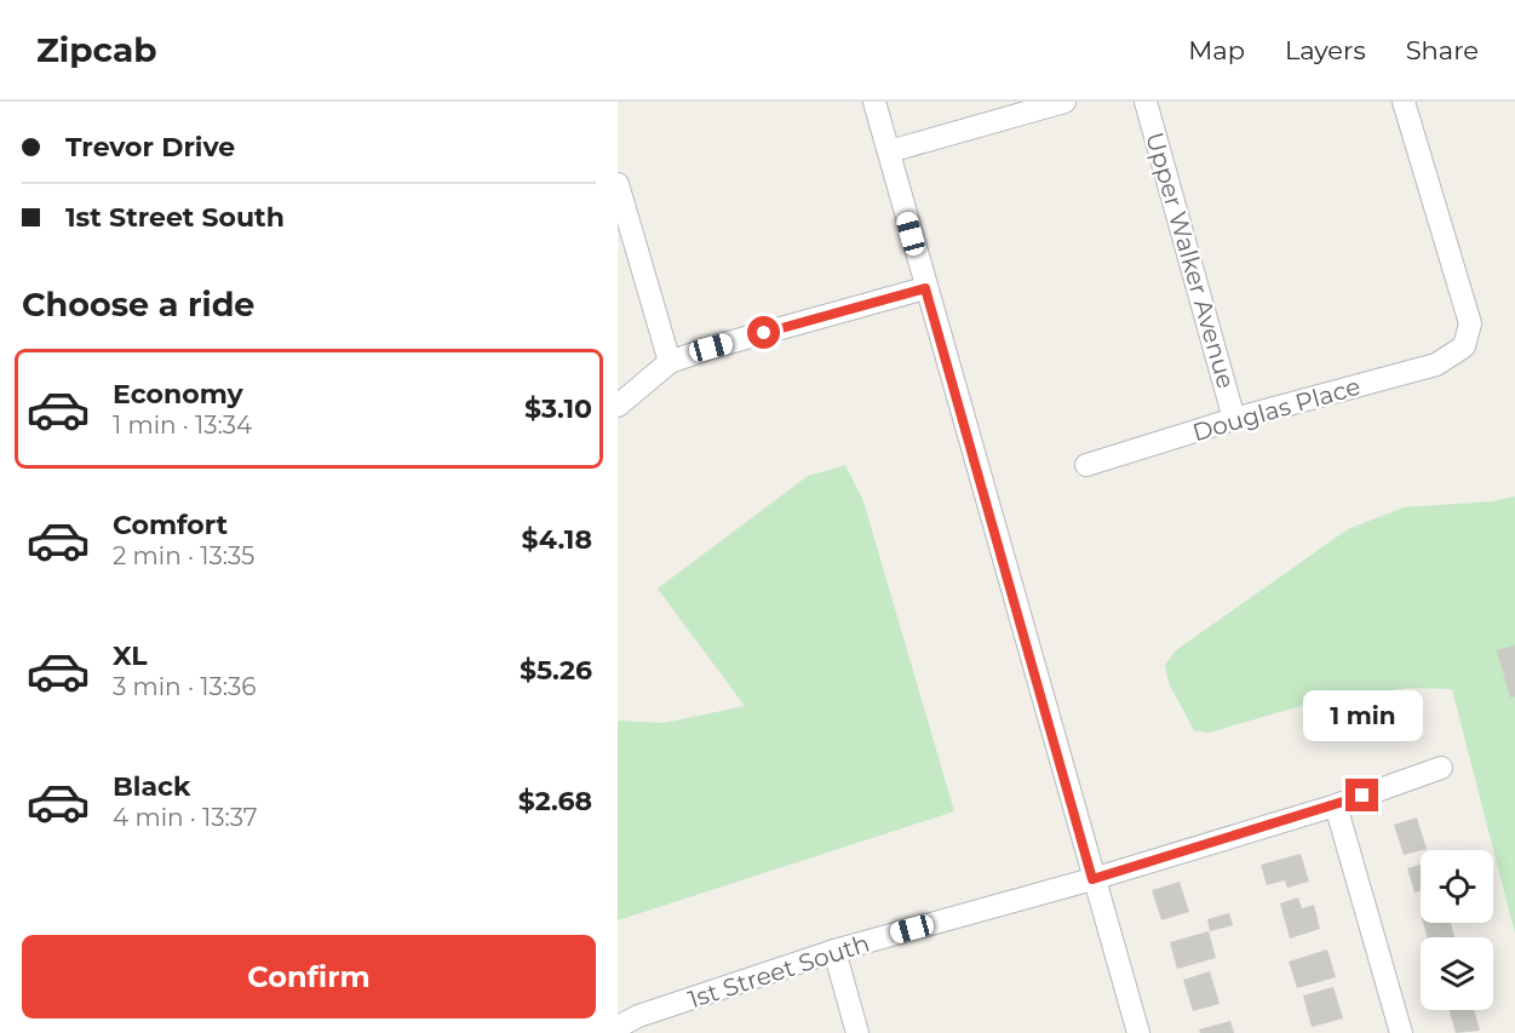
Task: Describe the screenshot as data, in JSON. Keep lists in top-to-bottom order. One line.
{"streets":{"street":["Upper Walker Avenue","Douglas Place","1st Street South"]},"crossings":[["Upper Walker Avenue","Douglas Place"]],"page":{"header":"Zipcab","nav":["Map","Layers","Share"],"banner":["Trevor Drive","1st Street South"],"heading":"Choose a ride","list":[{"name":"Economy","note":"1 min · 13:34","value":"$3.10"},{"name":"Comfort","note":"2 min · 13:35","value":"$4.18"},{"name":"XL","note":"3 min · 13:36","value":"$5.26"},{"name":"Black","note":"4 min · 13:37","value":"$2.68"}],"bubble":"1 min","buttons":"Confirm"}}
